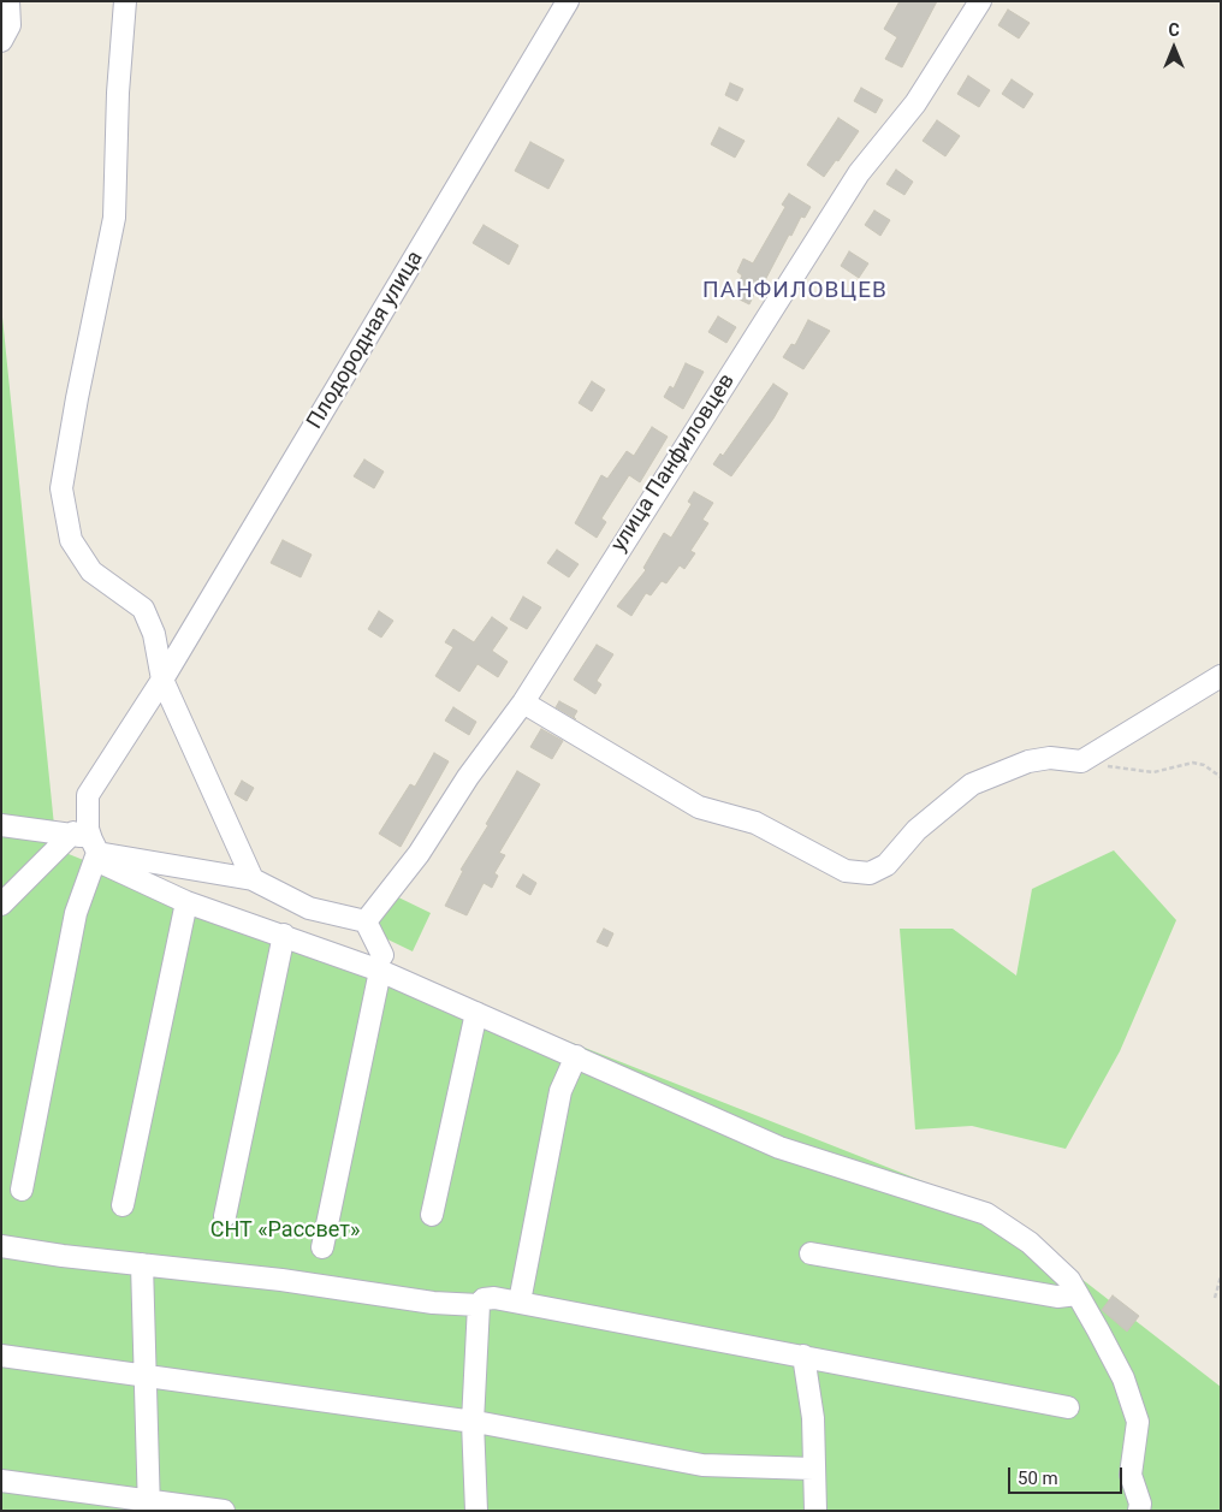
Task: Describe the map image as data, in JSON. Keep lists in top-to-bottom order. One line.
{"streets":{"street":["Плодородная улица","улица Панфиловцев"]},"districts":["ПАНФИЛОВЦЕВ"],"parks":["СНТ «Рассвет»"],"scale_bar":"50 m","north":"top"}
